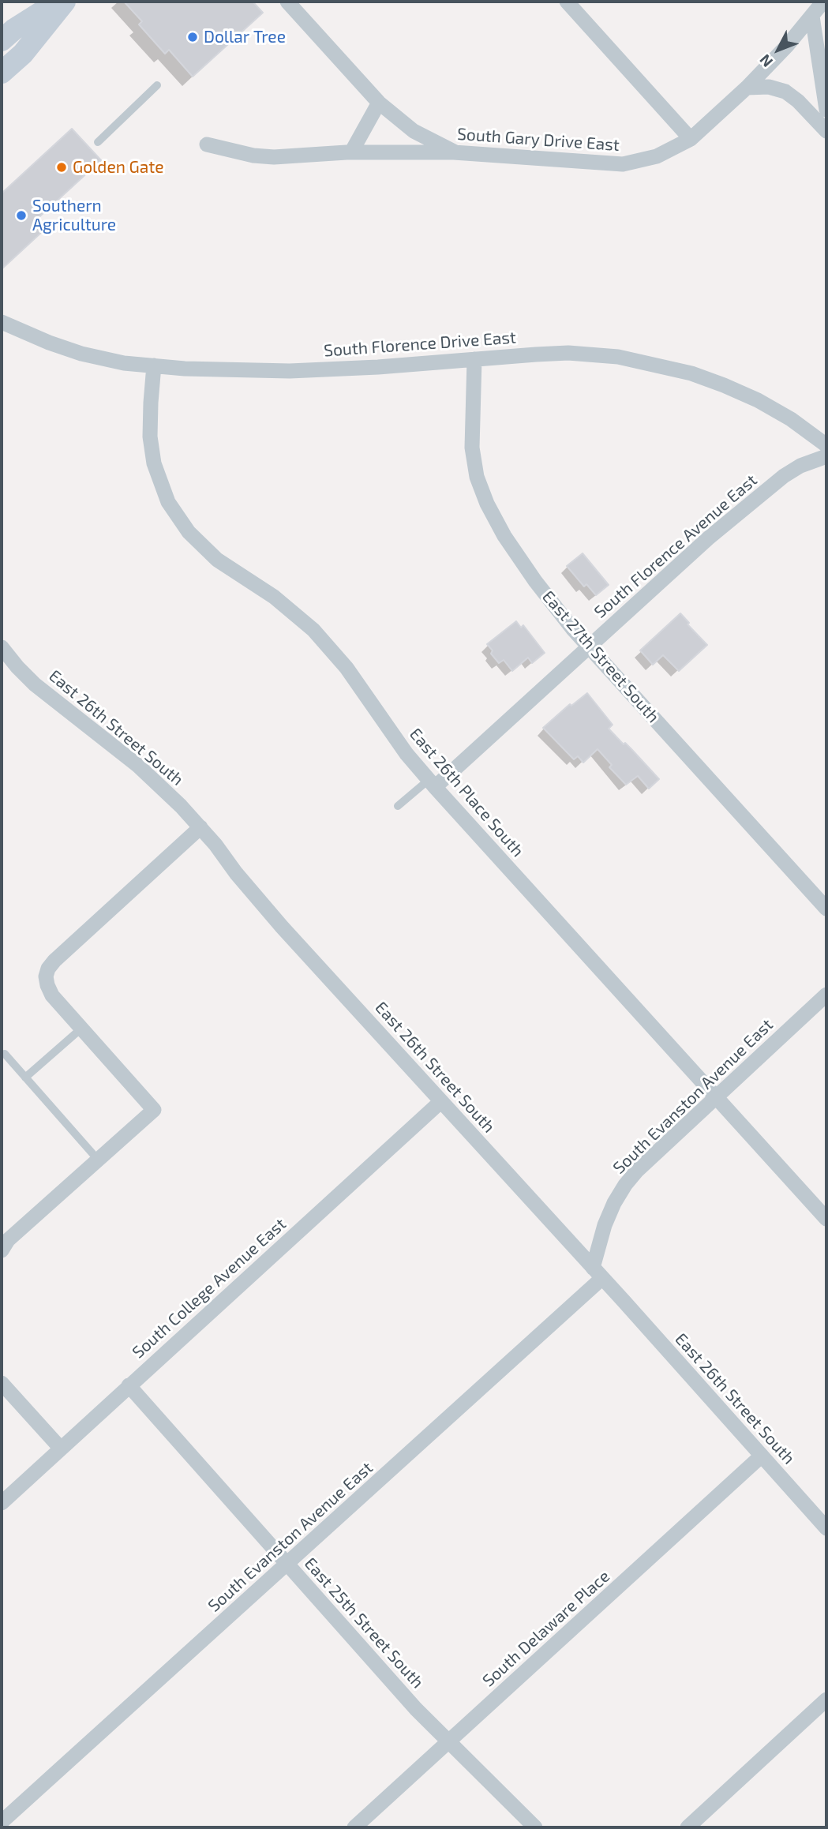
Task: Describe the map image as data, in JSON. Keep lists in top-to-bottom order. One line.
{"streets":{"street":["South Gary Drive East","South Florence Drive East","South Florence Avenue East","East 27th Street South","East 26th Street South","East 26th Place South","South Evanston Avenue East","South College Avenue East","East 25th Street South","South Delaware Place"]},"crossings":[["South Florence Drive East","East 27th Street South"],["South Florence Drive East","East 26th Place South"],["South Florence Avenue East","East 27th Street South"],["South Florence Avenue East","East 26th Place South"],["East 26th Street South","South Evanston Avenue East"],["East 26th Street South","South College Avenue East"],["East 26th Street South","South Delaware Place"],["East 26th Place South","South Evanston Avenue East"],["South Evanston Avenue East","East 25th Street South"],["South College Avenue East","East 25th Street South"],["East 25th Street South","South Delaware Place"]],"places":["Dollar Tree","Golden Gate","Southern Agriculture"],"north":"bottom left"}
